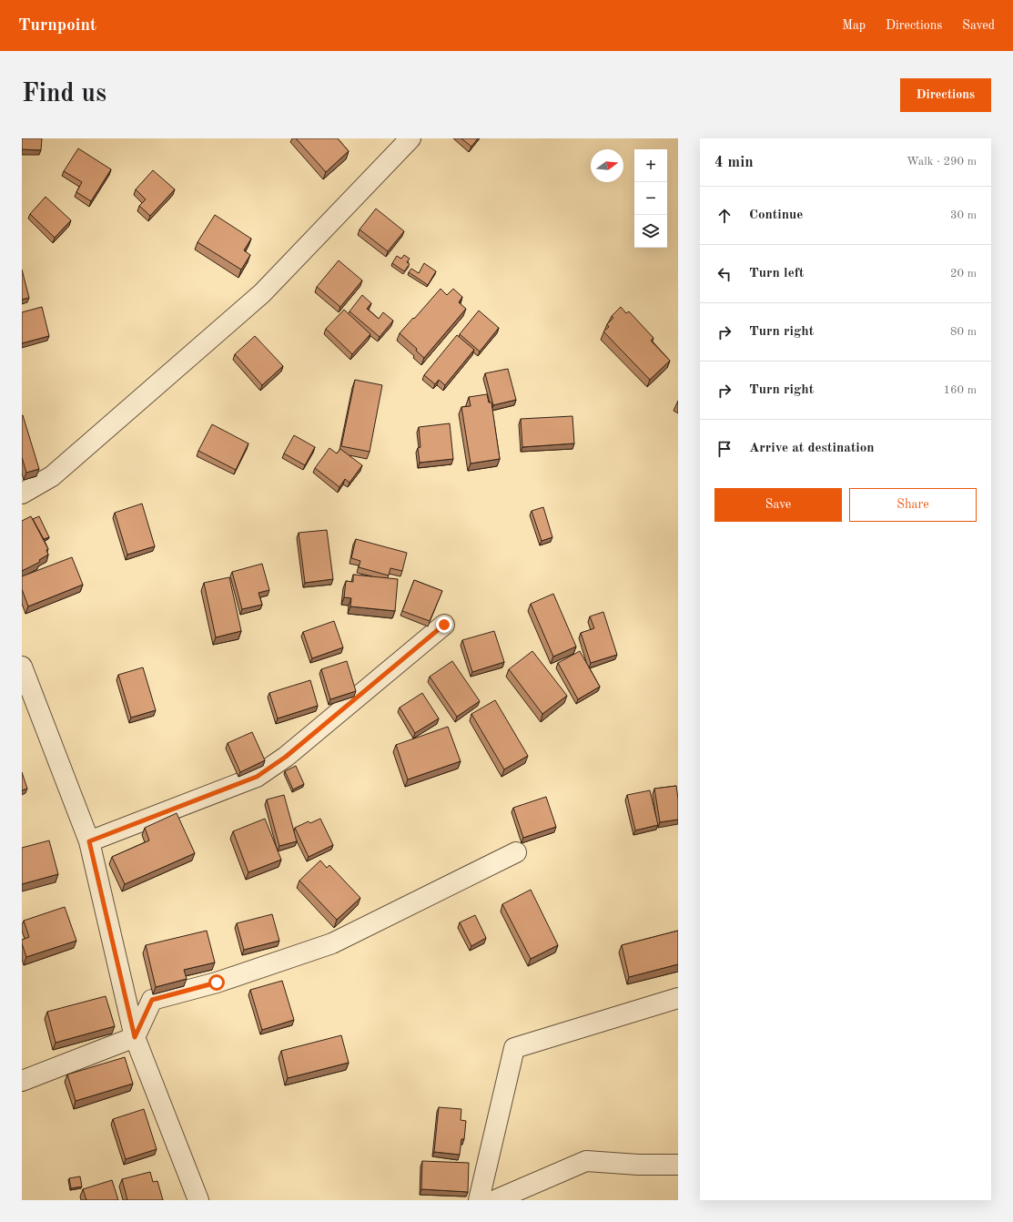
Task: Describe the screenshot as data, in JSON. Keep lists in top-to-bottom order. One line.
{"north":"right","page":{"header":"Turnpoint","nav":["Map","Directions","Saved"],"buttons":["Directions",["Save","Share"]],"title":"Find us","heading":["4 min","Walk · 290 m"],"map_buttons":["+","−"],"list":[["Continue","30 m"],["Turn left","20 m"],["Turn right","80 m"],["Turn right","160 m"],"Arrive at destination"]}}
